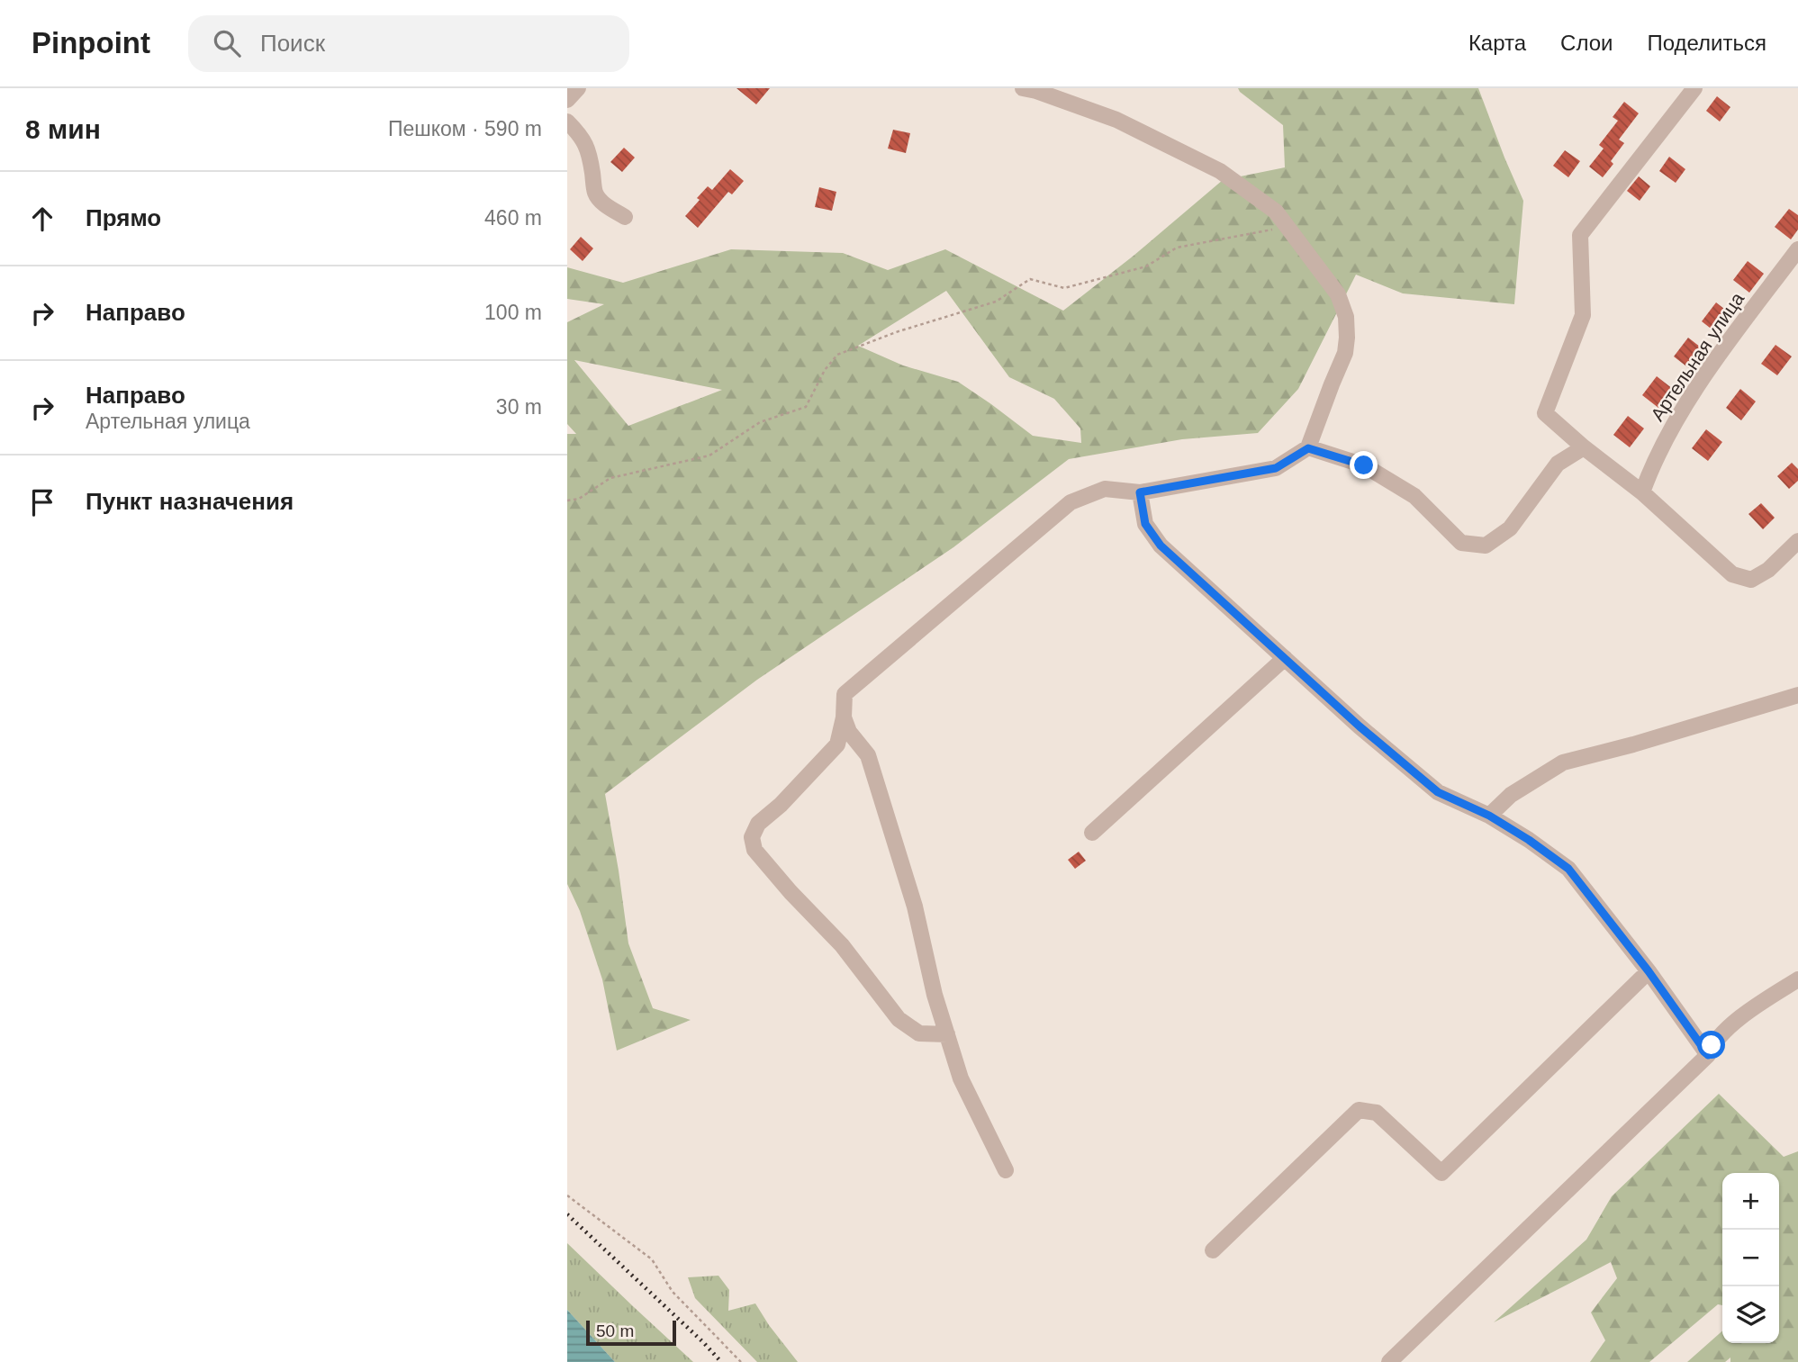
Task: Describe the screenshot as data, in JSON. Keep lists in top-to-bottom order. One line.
{"streets":{"street":["Артельная улица"]},"scale_bar":"50 m","page":{"header":"Pinpoint","search":"Поиск","nav":["Карта","Слои","Поделиться"],"heading":["8 мин","Пешком · 590 m"],"list":[["Прямо","460 m"],["Направо","100 m"],["Направо","Артельная улица","30 m"],"Пункт назначения"],"map_buttons":["+","−"],"scale":"50 m"}}
